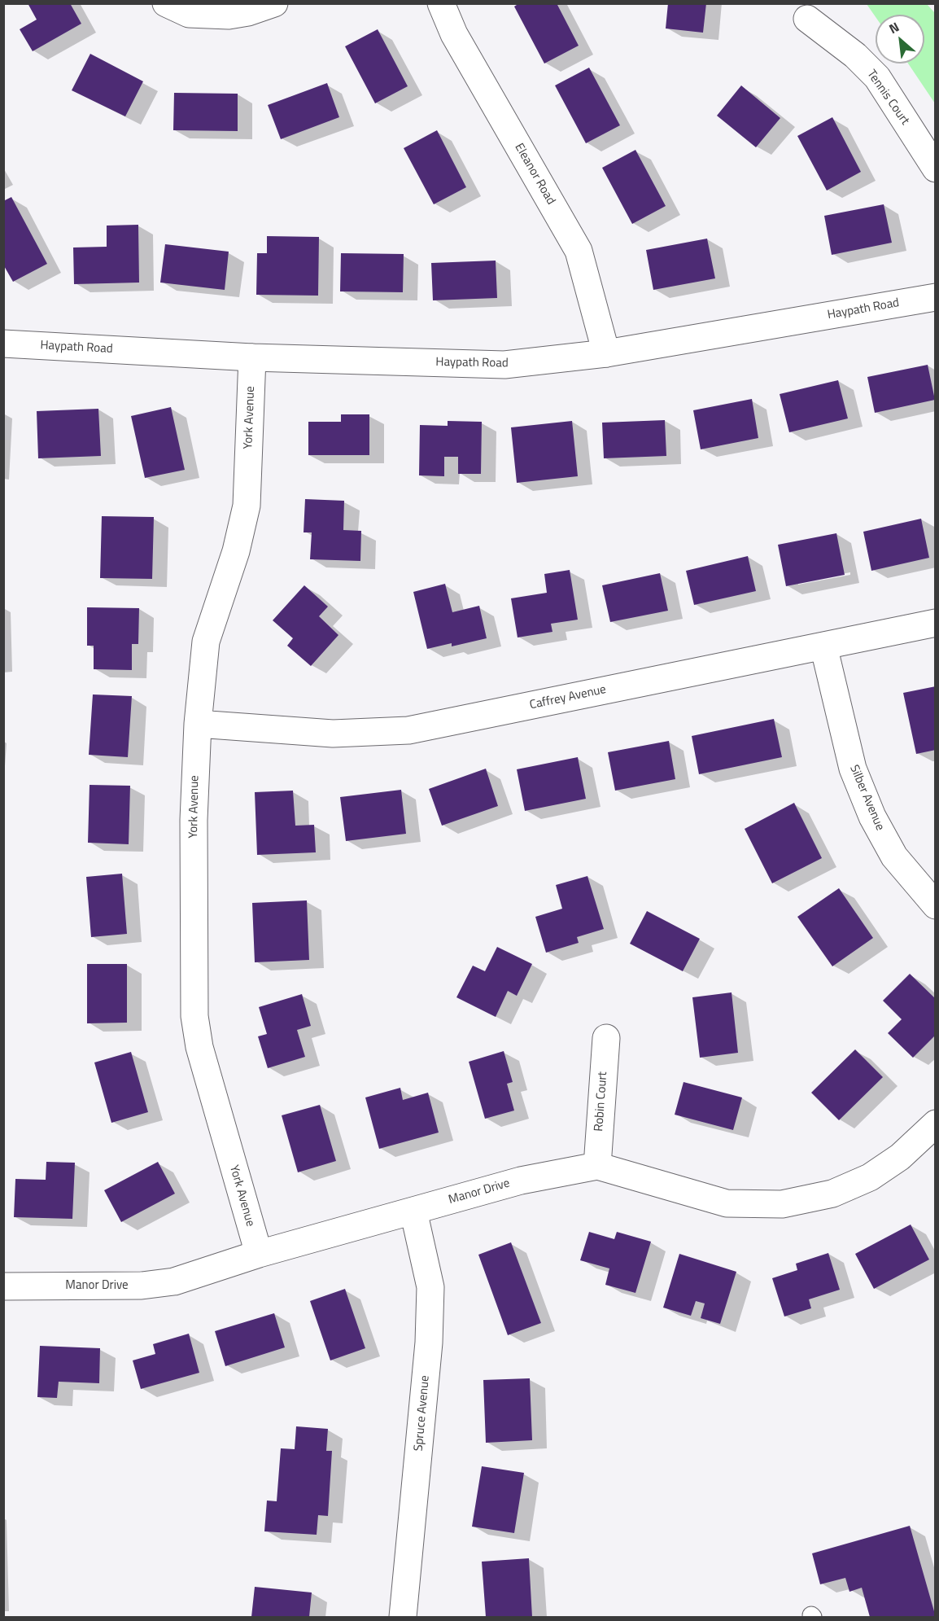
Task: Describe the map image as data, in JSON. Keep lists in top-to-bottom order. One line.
{"streets":{"street":["Tennis Court","Eleanor Road","Haypath Road","York Avenue","Caffrey Avenue","Silber Avenue","Robin Court","Manor Drive","Spruce Avenue"]},"crossings":[["Eleanor Road","Haypath Road"],["Haypath Road","York Avenue"],["York Avenue","Caffrey Avenue"],["York Avenue","Manor Drive"],["Caffrey Avenue","Silber Avenue"],["Robin Court","Manor Drive"],["Manor Drive","Spruce Avenue"]],"north":"top left"}
